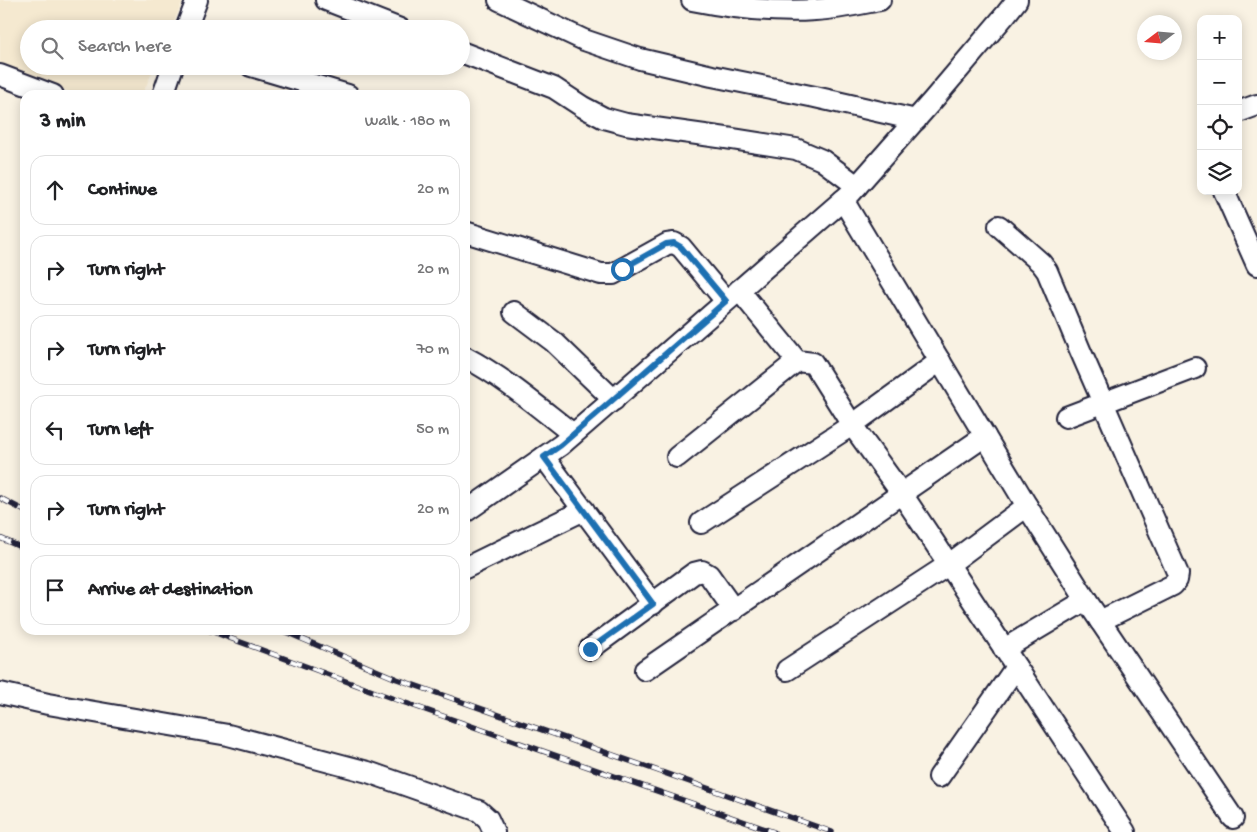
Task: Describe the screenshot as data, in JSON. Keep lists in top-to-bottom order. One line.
{"north":"left","page":{"map_buttons":["+","−"],"search":"Search here","heading":["3 min","Walk · 180 m"],"list":[["Continue","20 m"],["Turn right","20 m"],["Turn right","70 m"],["Turn left","50 m"],["Turn right","20 m"],"Arrive at destination"]}}
